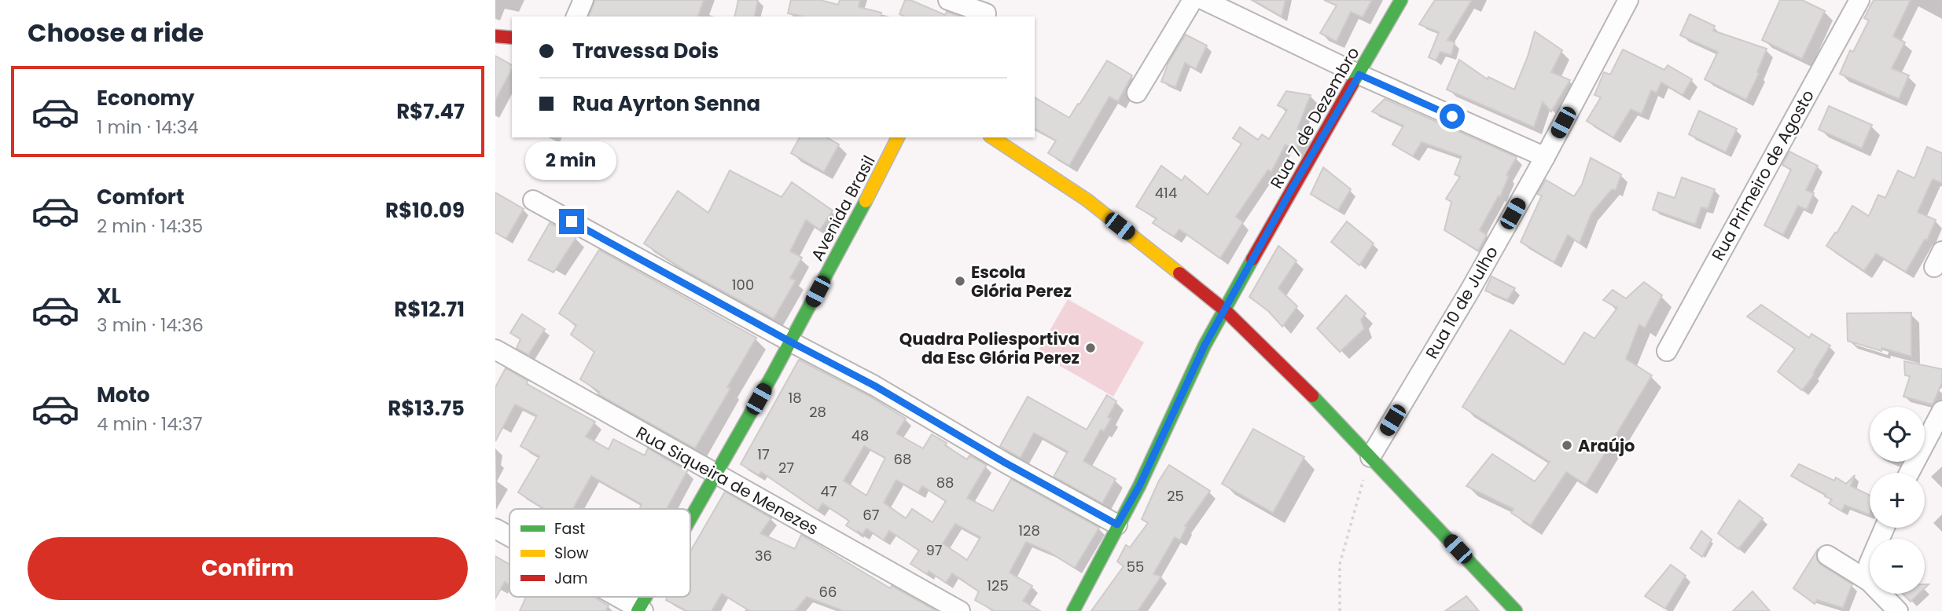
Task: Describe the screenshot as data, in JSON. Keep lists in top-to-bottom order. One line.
{"streets":{"street":["Rua 7 de Dezembro","Rua Primeiro de Agosto","Avenida Brasil","Rua 10 de Julho","Rua Siqueira de Menezes"]},"crossings":[["Avenida Brasil","Rua Siqueira de Menezes"]],"places":["Escola Glória Perez","Quadra Poliesportiva da Esc Glória Perez","Araújo"],"house_numbers":["414","100","18","28","48","17","68","27","88","47","25","67","128","97","36","55","125","66"],"legend":["Fast","Slow","Jam"],"page":{"heading":"Choose a ride","banner":["Travessa Dois","Rua Ayrton Senna"],"list":[{"name":"Economy","note":"1 min · 14:34","value":"R$7.47"},{"name":"Comfort","note":"2 min · 14:35","value":"R$10.09"},{"name":"XL","note":"3 min · 14:36","value":"R$12.71"},{"name":"Moto","note":"4 min · 14:37","value":"R$13.75"}],"bubble":"2 min","map_buttons":["+","−"],"buttons":"Confirm"}}
